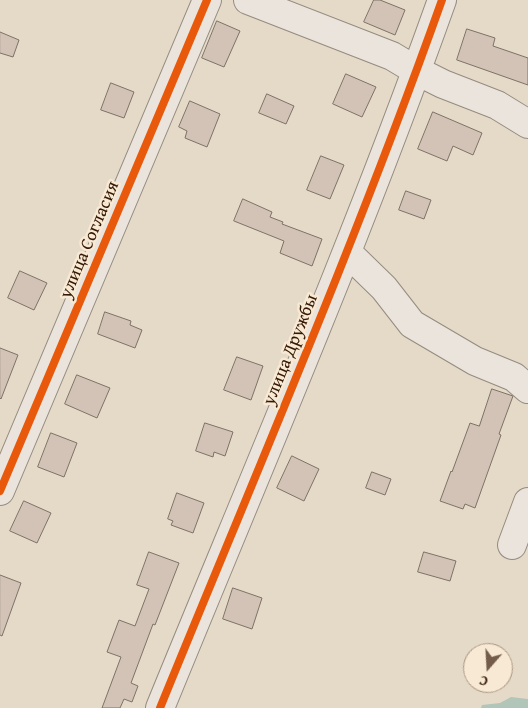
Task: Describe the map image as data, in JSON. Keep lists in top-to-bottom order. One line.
{"streets":{"street":["улица Согласия","улица Дружбы"]},"north":"bottom"}
